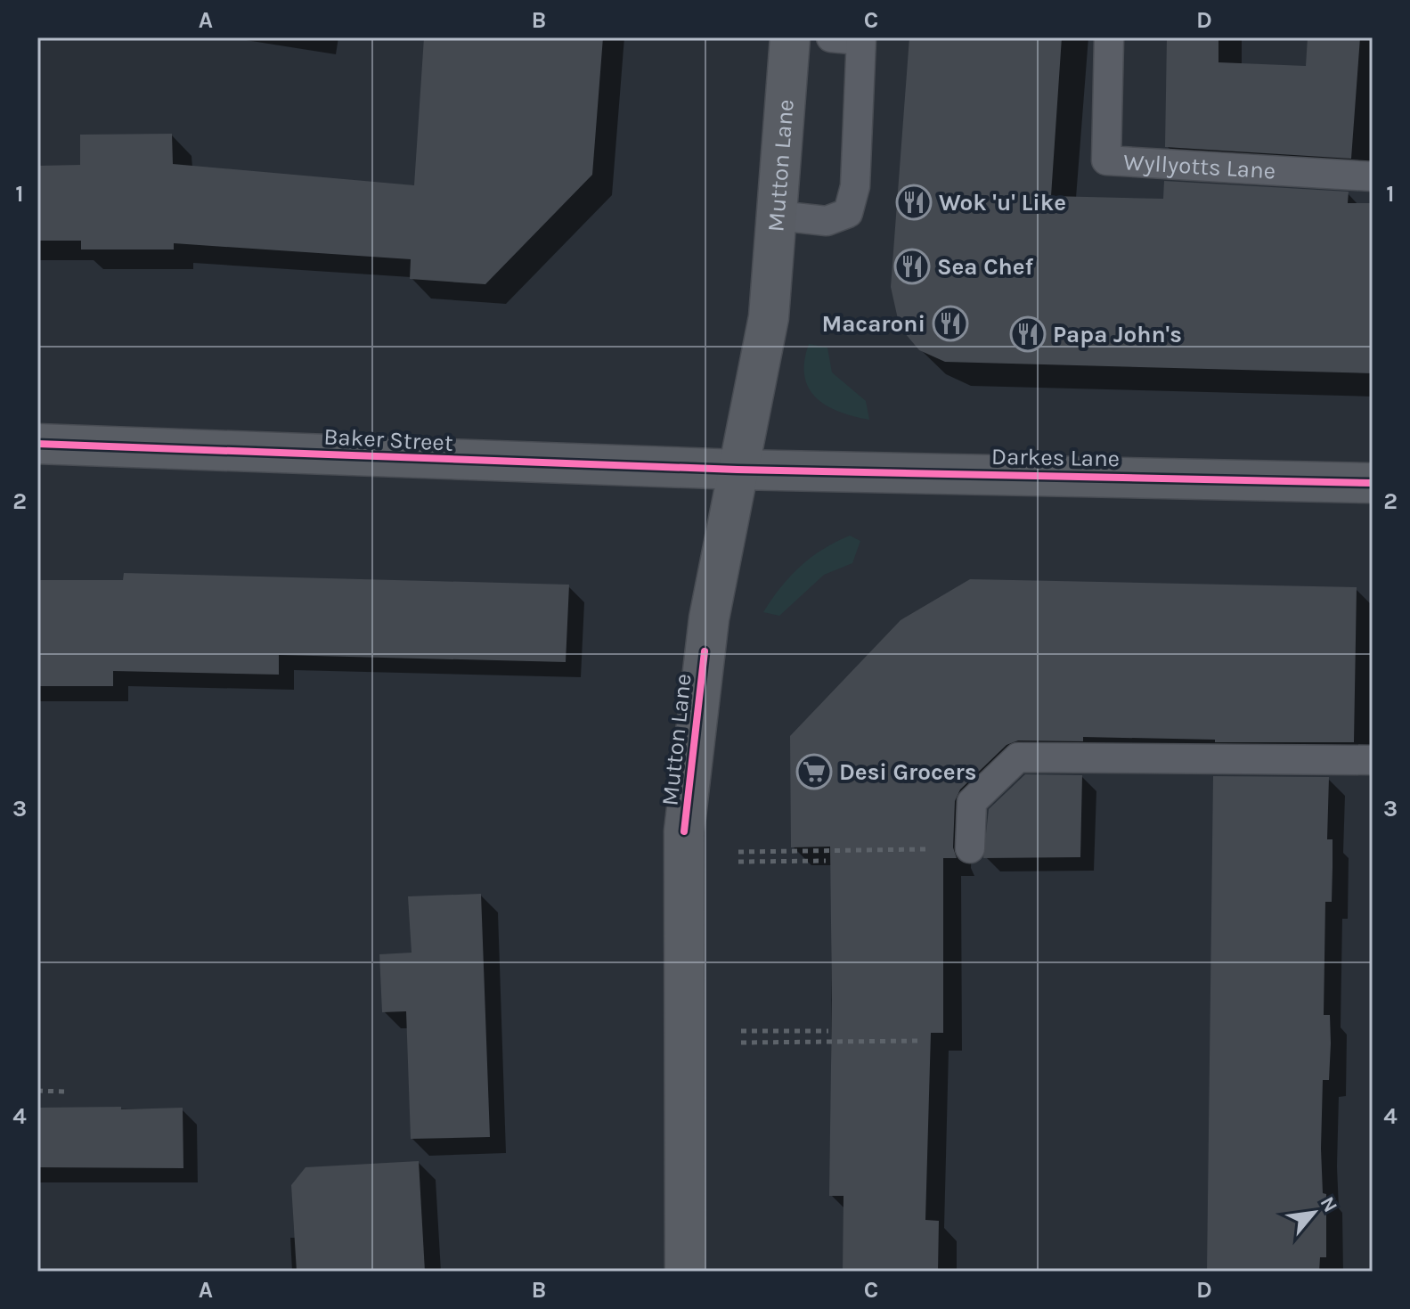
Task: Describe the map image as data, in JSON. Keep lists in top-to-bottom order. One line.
{"streets":{"street":["Mutton Lane","Baker Street","Darkes Lane"],"lane":["Wyllyotts Lane"]},"crossings":[["Mutton Lane","Baker Street"],["Mutton Lane","Darkes Lane"],["Baker Street","Darkes Lane"]],"places":{"restaurant":["Wok 'u' Like","Sea Chef","Macaroni","Papa John's"],"supermarket":["Desi Grocers"]},"north":"top right","grid":{"columns":["A","B","C","D"],"rows":["1","2","3","4"]}}
